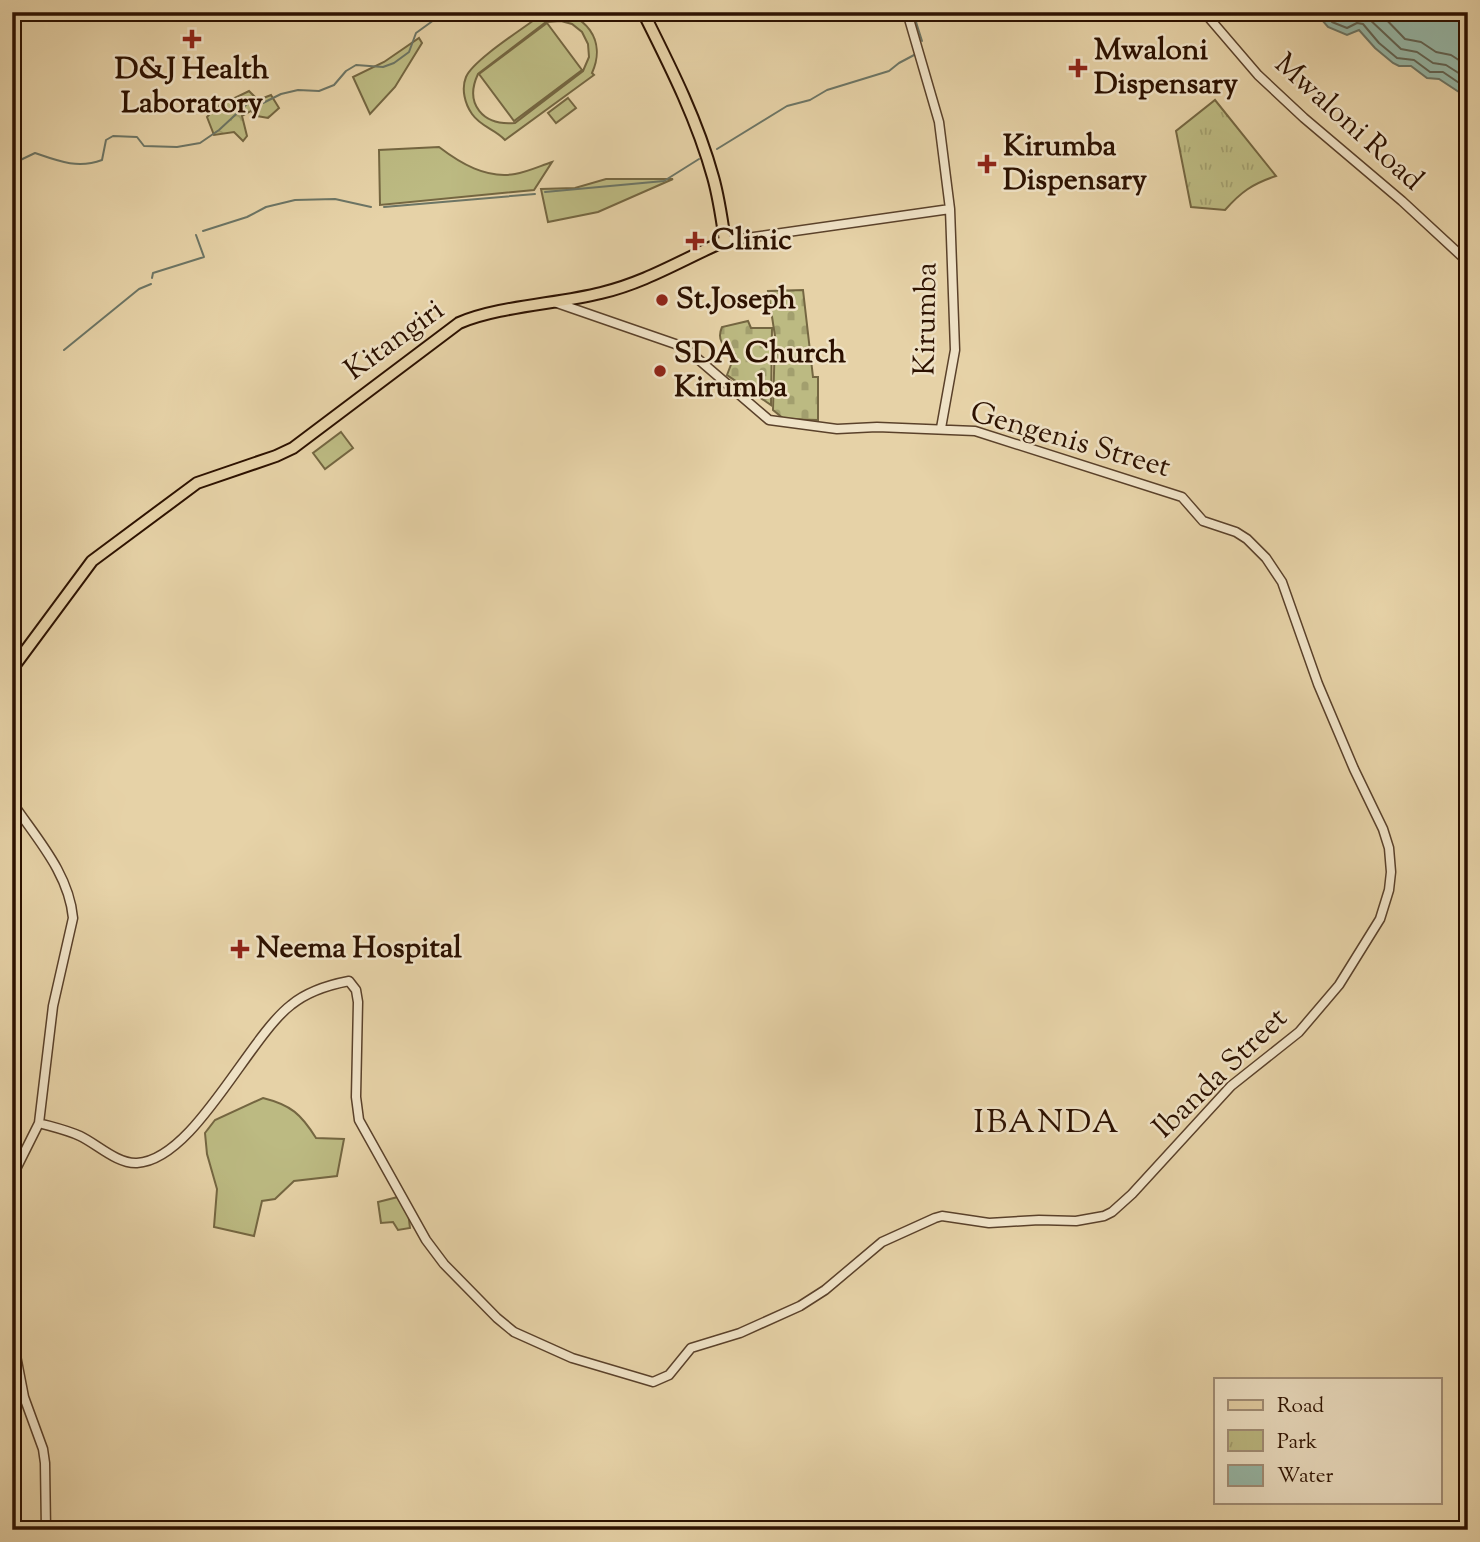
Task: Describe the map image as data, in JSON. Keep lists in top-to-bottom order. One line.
{"streets":{"main road":["Kitangiri"],"street":["Mwaloni Road","Kirumba","Gengenis Street","Ibanda Street"]},"crossings":[["Kirumba","Kitangiri"],["Kirumba","Gengenis Street"],["Kitangiri","Gengenis Street"],["Gengenis Street","Ibanda Street"]],"districts":["IBANDA"],"places":{"health":["D&J Health Laboratory","Mwaloni Dispensary","Kirumba Dispensary","Clinic","Neema Hospital"],"other":["St.Joseph","SDA Church Kirumba"]},"legend":["Road","Park","Water"]}
